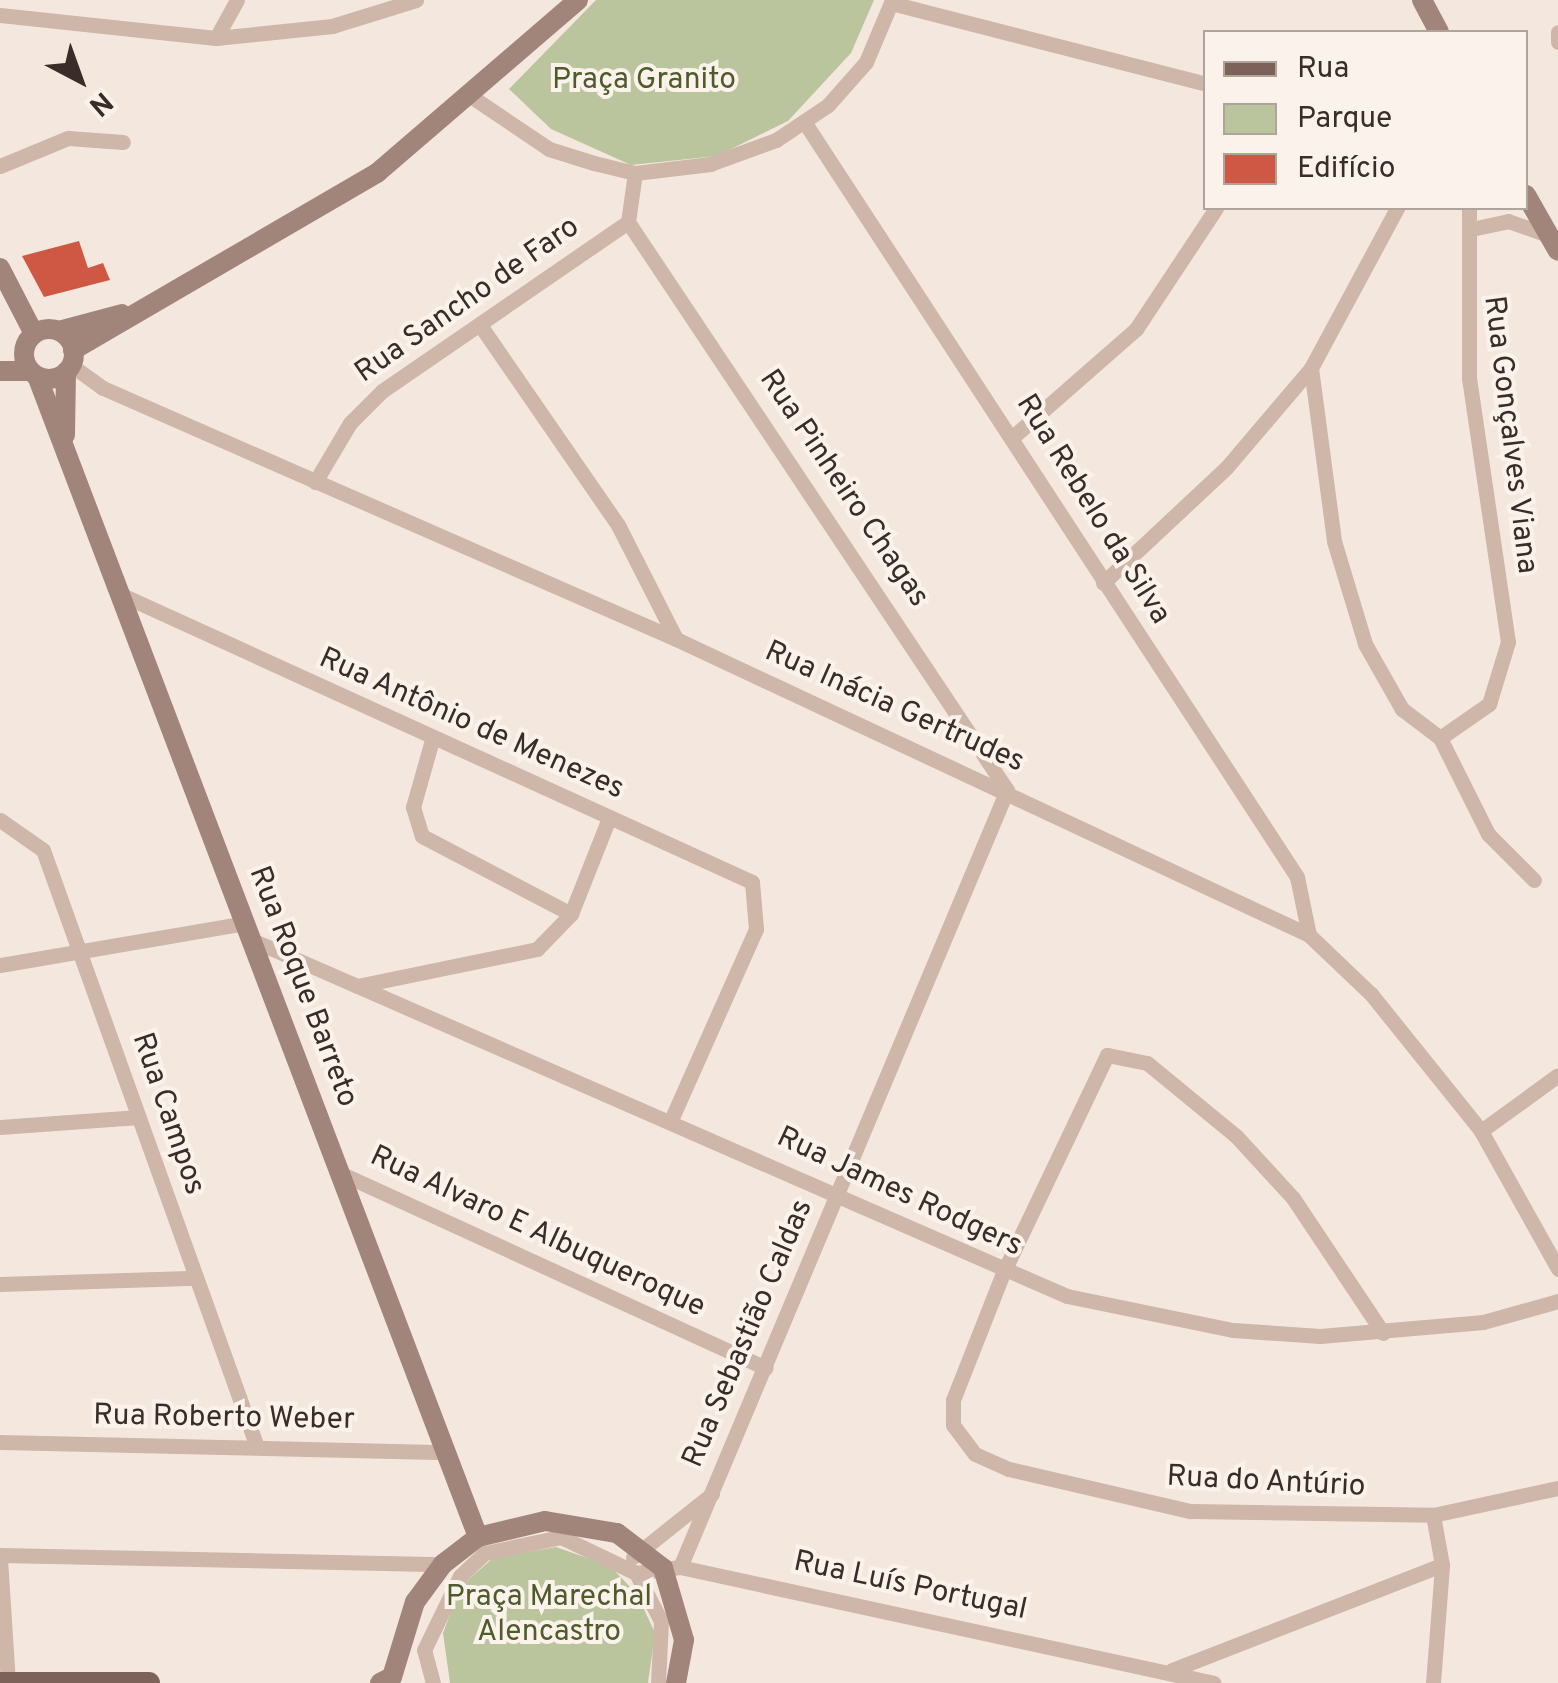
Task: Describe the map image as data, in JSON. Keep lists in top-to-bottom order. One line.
{"streets":{"street":["Rua Sancho de Faro","Rua Gonçalves Viana","Rua Pinheiro Chagas","Rua Rebelo da Silva","Rua Inácia Gertrudes","Rua Antônio de Menezes","Rua Roque Barreto","Rua Campos","Rua James Rodgers","Rua Alvaro E Albuqueroque","Rua Sebastião Caldas","Rua Roberto Weber","Rua do Antúrio","Rua Luís Portugal"]},"crossings":[["Rua Sancho de Faro","Rua Pinheiro Chagas"],["Rua Sancho de Faro","Rua Inácia Gertrudes"],["Rua Pinheiro Chagas","Rua Inácia Gertrudes"],["Rua Pinheiro Chagas","Rua Sebastião Caldas"],["Rua Rebelo da Silva","Rua Inácia Gertrudes"],["Rua Inácia Gertrudes","Rua Roque Barreto"],["Rua Inácia Gertrudes","Rua Sebastião Caldas"],["Rua Antônio de Menezes","Rua Roque Barreto"],["Rua Antônio de Menezes","Rua James Rodgers"],["Rua Roque Barreto","Rua James Rodgers"],["Rua Roque Barreto","Rua Alvaro E Albuqueroque"],["Rua Roque Barreto","Rua Roberto Weber"],["Rua Campos","Rua Roberto Weber"],["Rua James Rodgers","Rua Sebastião Caldas"],["Rua James Rodgers","Rua do Antúrio"],["Rua Alvaro E Albuqueroque","Rua Sebastião Caldas"],["Rua Sebastião Caldas","Rua Luís Portugal"]],"parks":["Praça Granito","Praça Marechal Alencastro"],"legend":["Rua","Parque","Edifício"],"north":"bottom right"}
